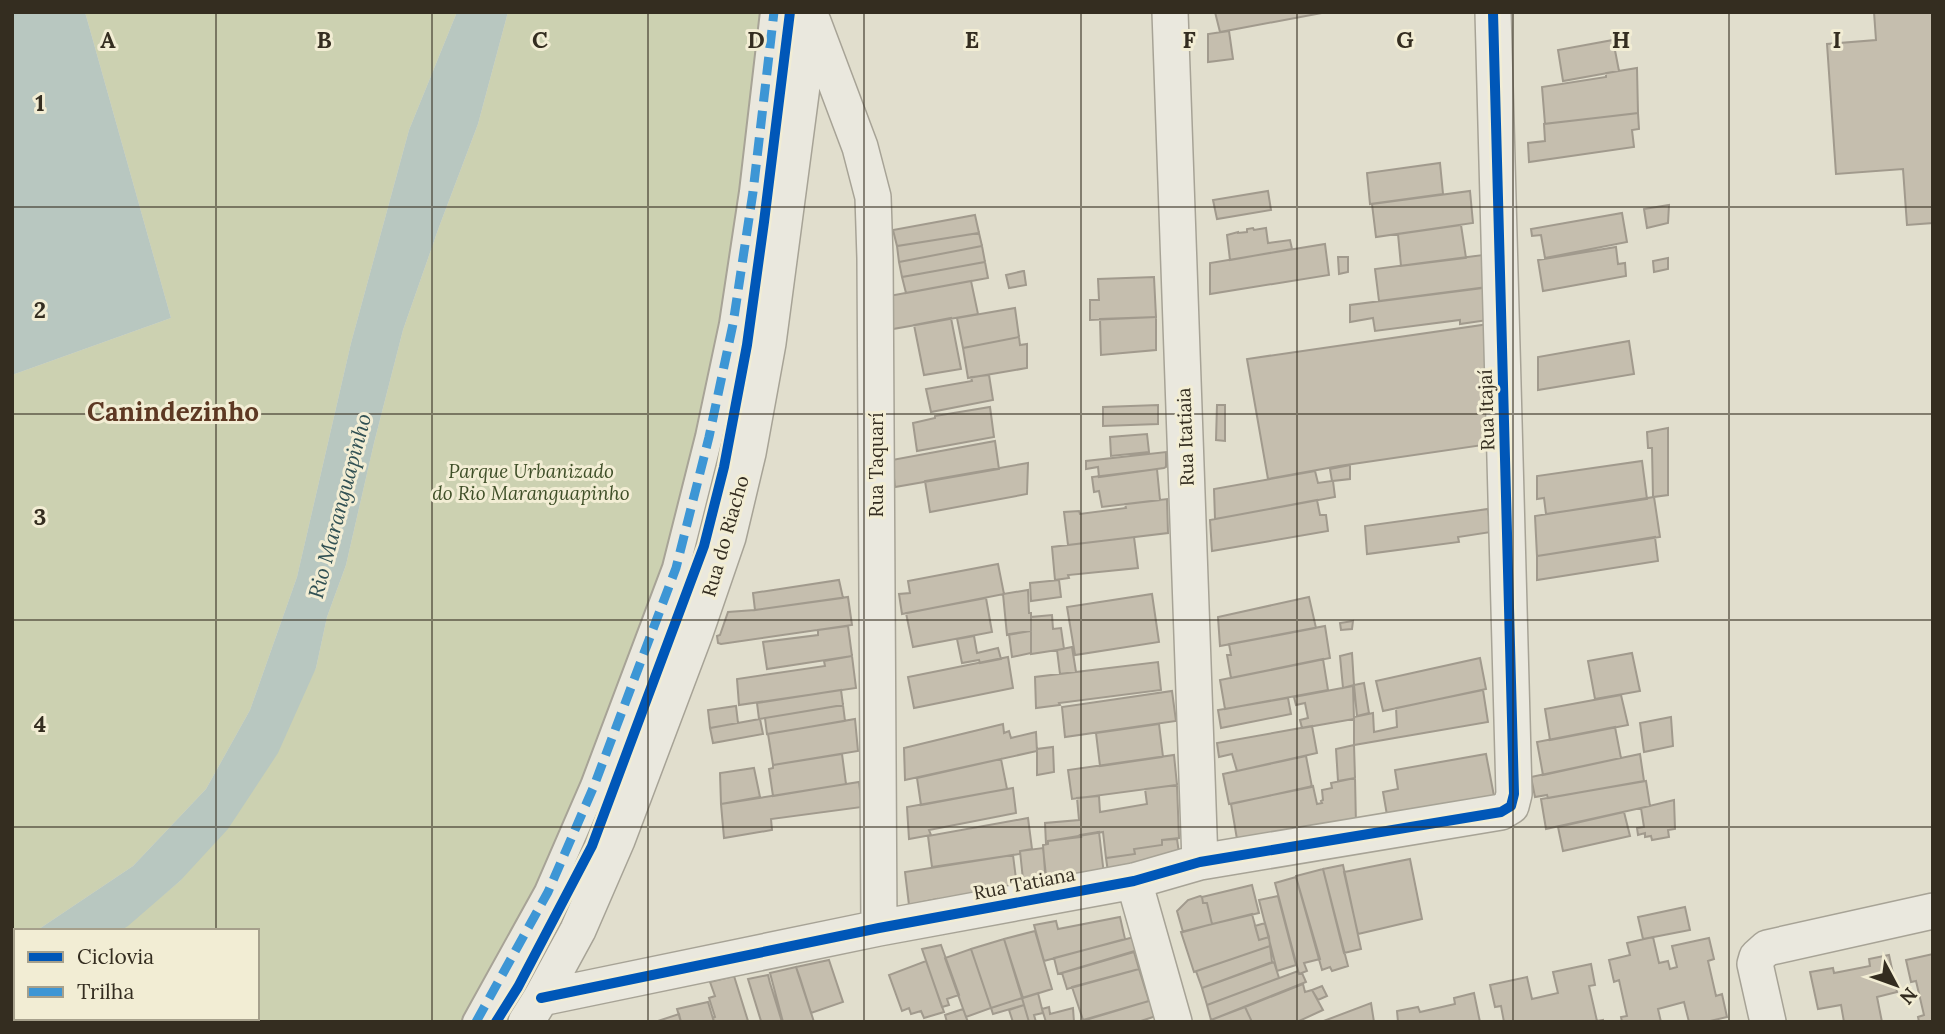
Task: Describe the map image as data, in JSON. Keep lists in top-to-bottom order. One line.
{"streets":{"street":["Rua Itajaí","Rua Itatiaia","Rua Taquarí","Rua do Riacho","Rua Tatiana"]},"crossings":[["Rua Itajaí","Rua Tatiana"],["Rua Itatiaia","Rua Tatiana"],["Rua Taquarí","Rua do Riacho"],["Rua Taquarí","Rua Tatiana"],["Rua do Riacho","Rua Tatiana"]],"districts":["Canindezinho"],"water":["Rio Maranguapinho"],"parks":["Parque Urbanizado do Rio Maranguapinho"],"legend":["Ciclovia","Trilha"],"north":"bottom right","grid":{"columns":["A","B","C","D","E","F","G","H","I"],"rows":["1","2","3","4"]}}
